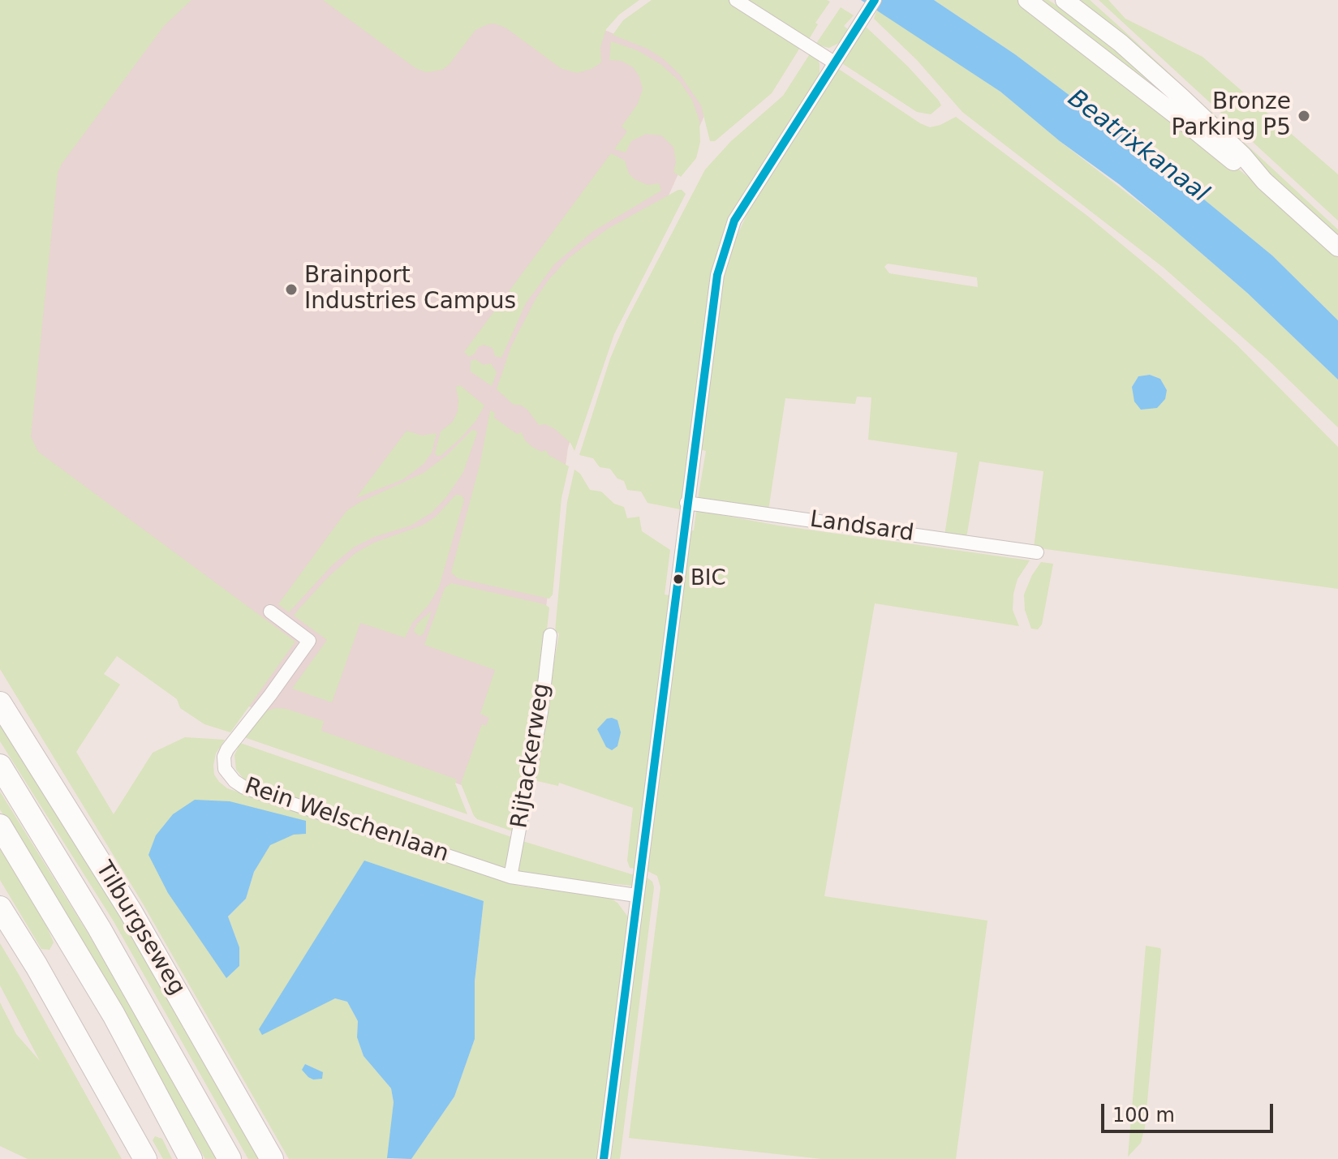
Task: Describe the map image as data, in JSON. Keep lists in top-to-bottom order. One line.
{"streets":{"highway":["Tilburgseweg"],"street":["Landsard","Rijtackerweg","Rein Welschenlaan"]},"crossings":[["Rijtackerweg","Rein Welschenlaan"]],"water":["Beatrixkanaal"],"places":["Bronze Parking P5","Brainport Industries Campus","BIC"],"scale_bar":"100 m"}
